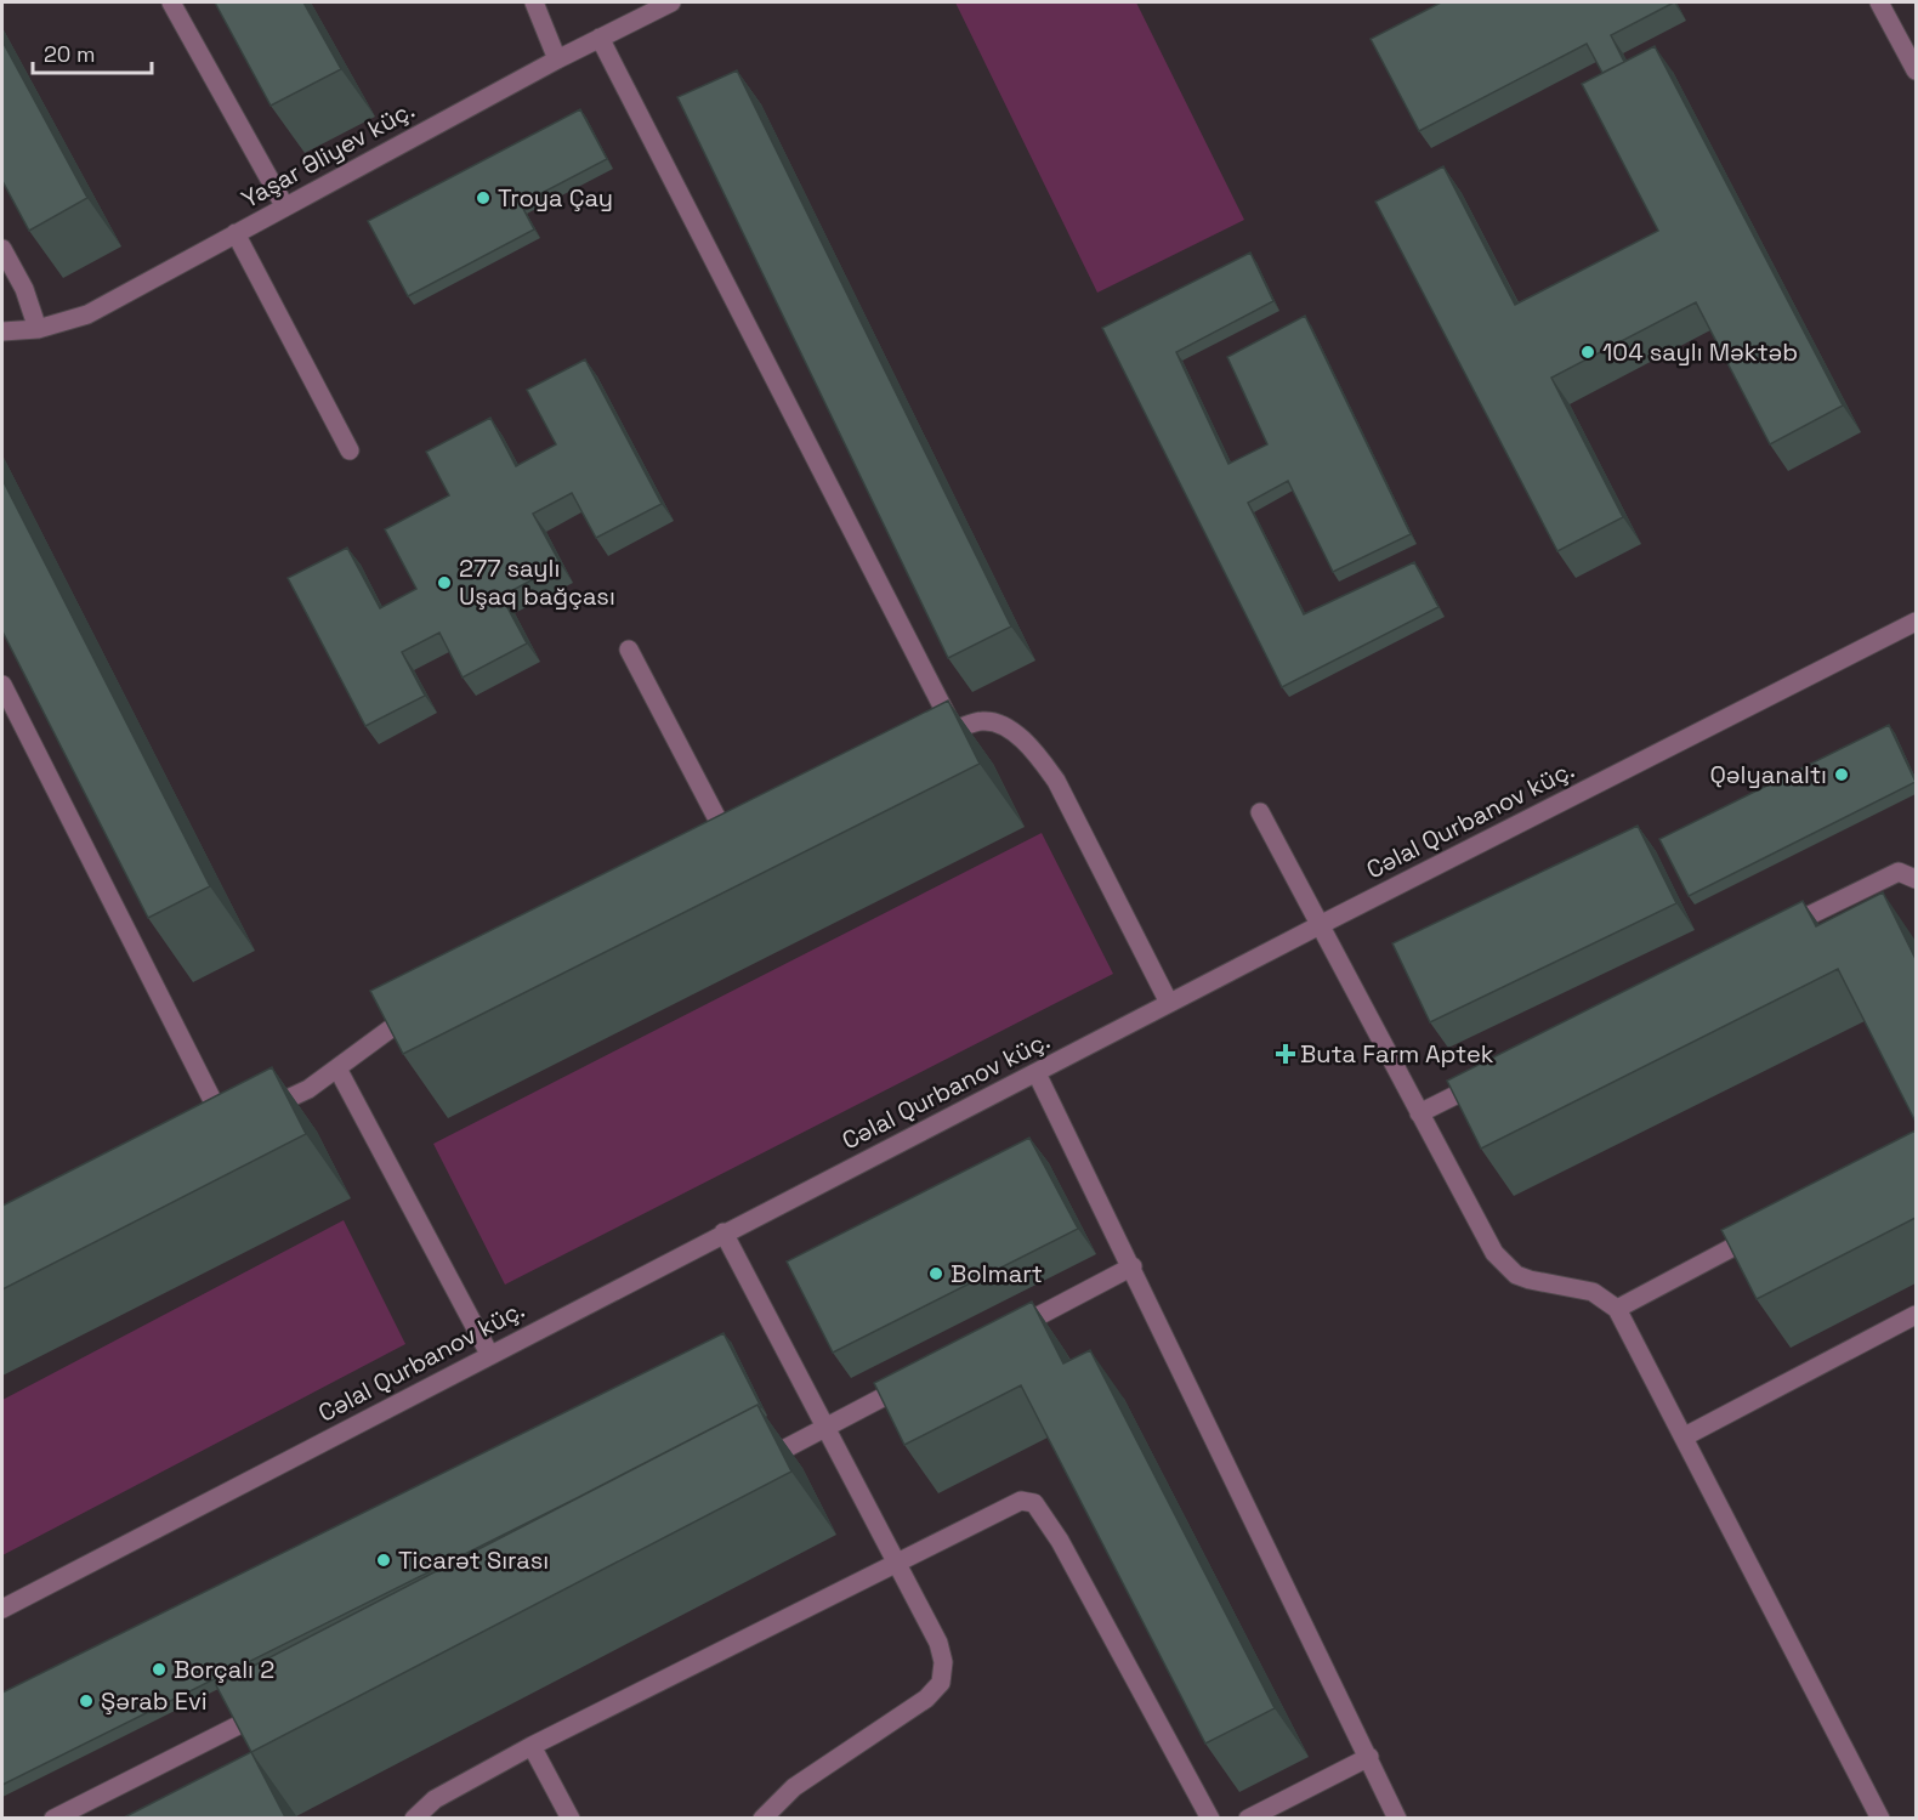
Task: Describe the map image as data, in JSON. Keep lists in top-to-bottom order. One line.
{"streets":{"street":["Yaşar Əliyev küç.","Cəlal Qurbanov küç."]},"places":{"other":["Troya Çay","104 saylı Məktəb","277 saylı Uşaq bağçası","Qəlyanaltı","Bolmart","Ticarət Sırası","Borçalı 2","Şərab Evi"],"health":["Buta Farm Aptek"]},"scale_bar":"20 m"}
